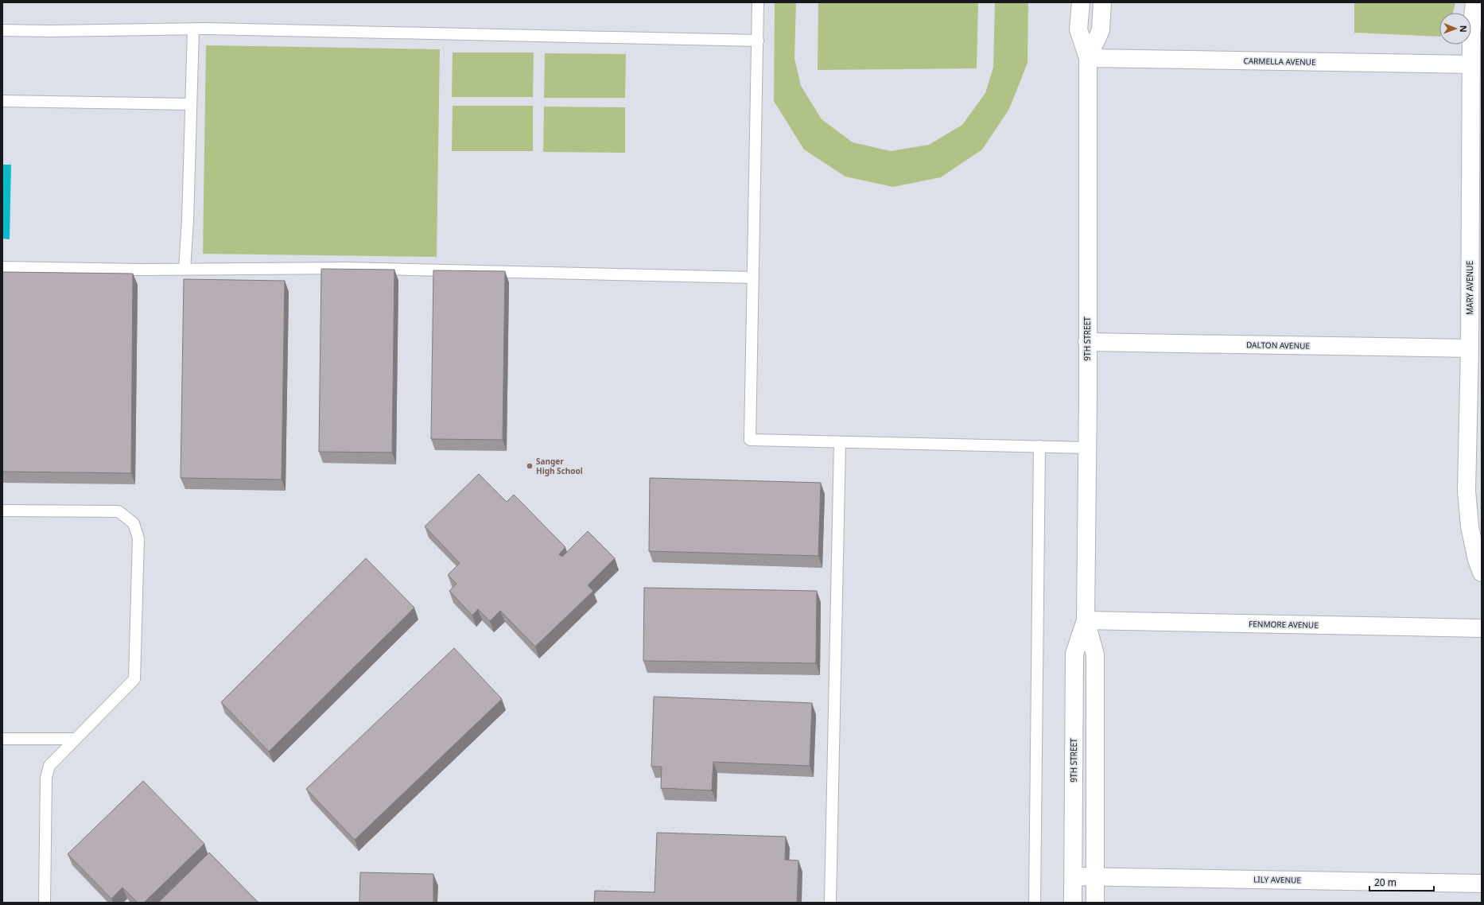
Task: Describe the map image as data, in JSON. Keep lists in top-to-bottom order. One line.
{"streets":{"street":["CARMELLA AVENUE","MARY AVENUE","9TH STREET","DALTON AVENUE","FENMORE AVENUE","LILY AVENUE"]},"crossings":[["CARMELLA AVENUE","MARY AVENUE"],["CARMELLA AVENUE","9TH STREET"],["MARY AVENUE","DALTON AVENUE"],["9TH STREET","DALTON AVENUE"],["9TH STREET","FENMORE AVENUE"],["9TH STREET","LILY AVENUE"]],"places":["Sanger High School"],"scale_bar":"20 m","north":"right"}
